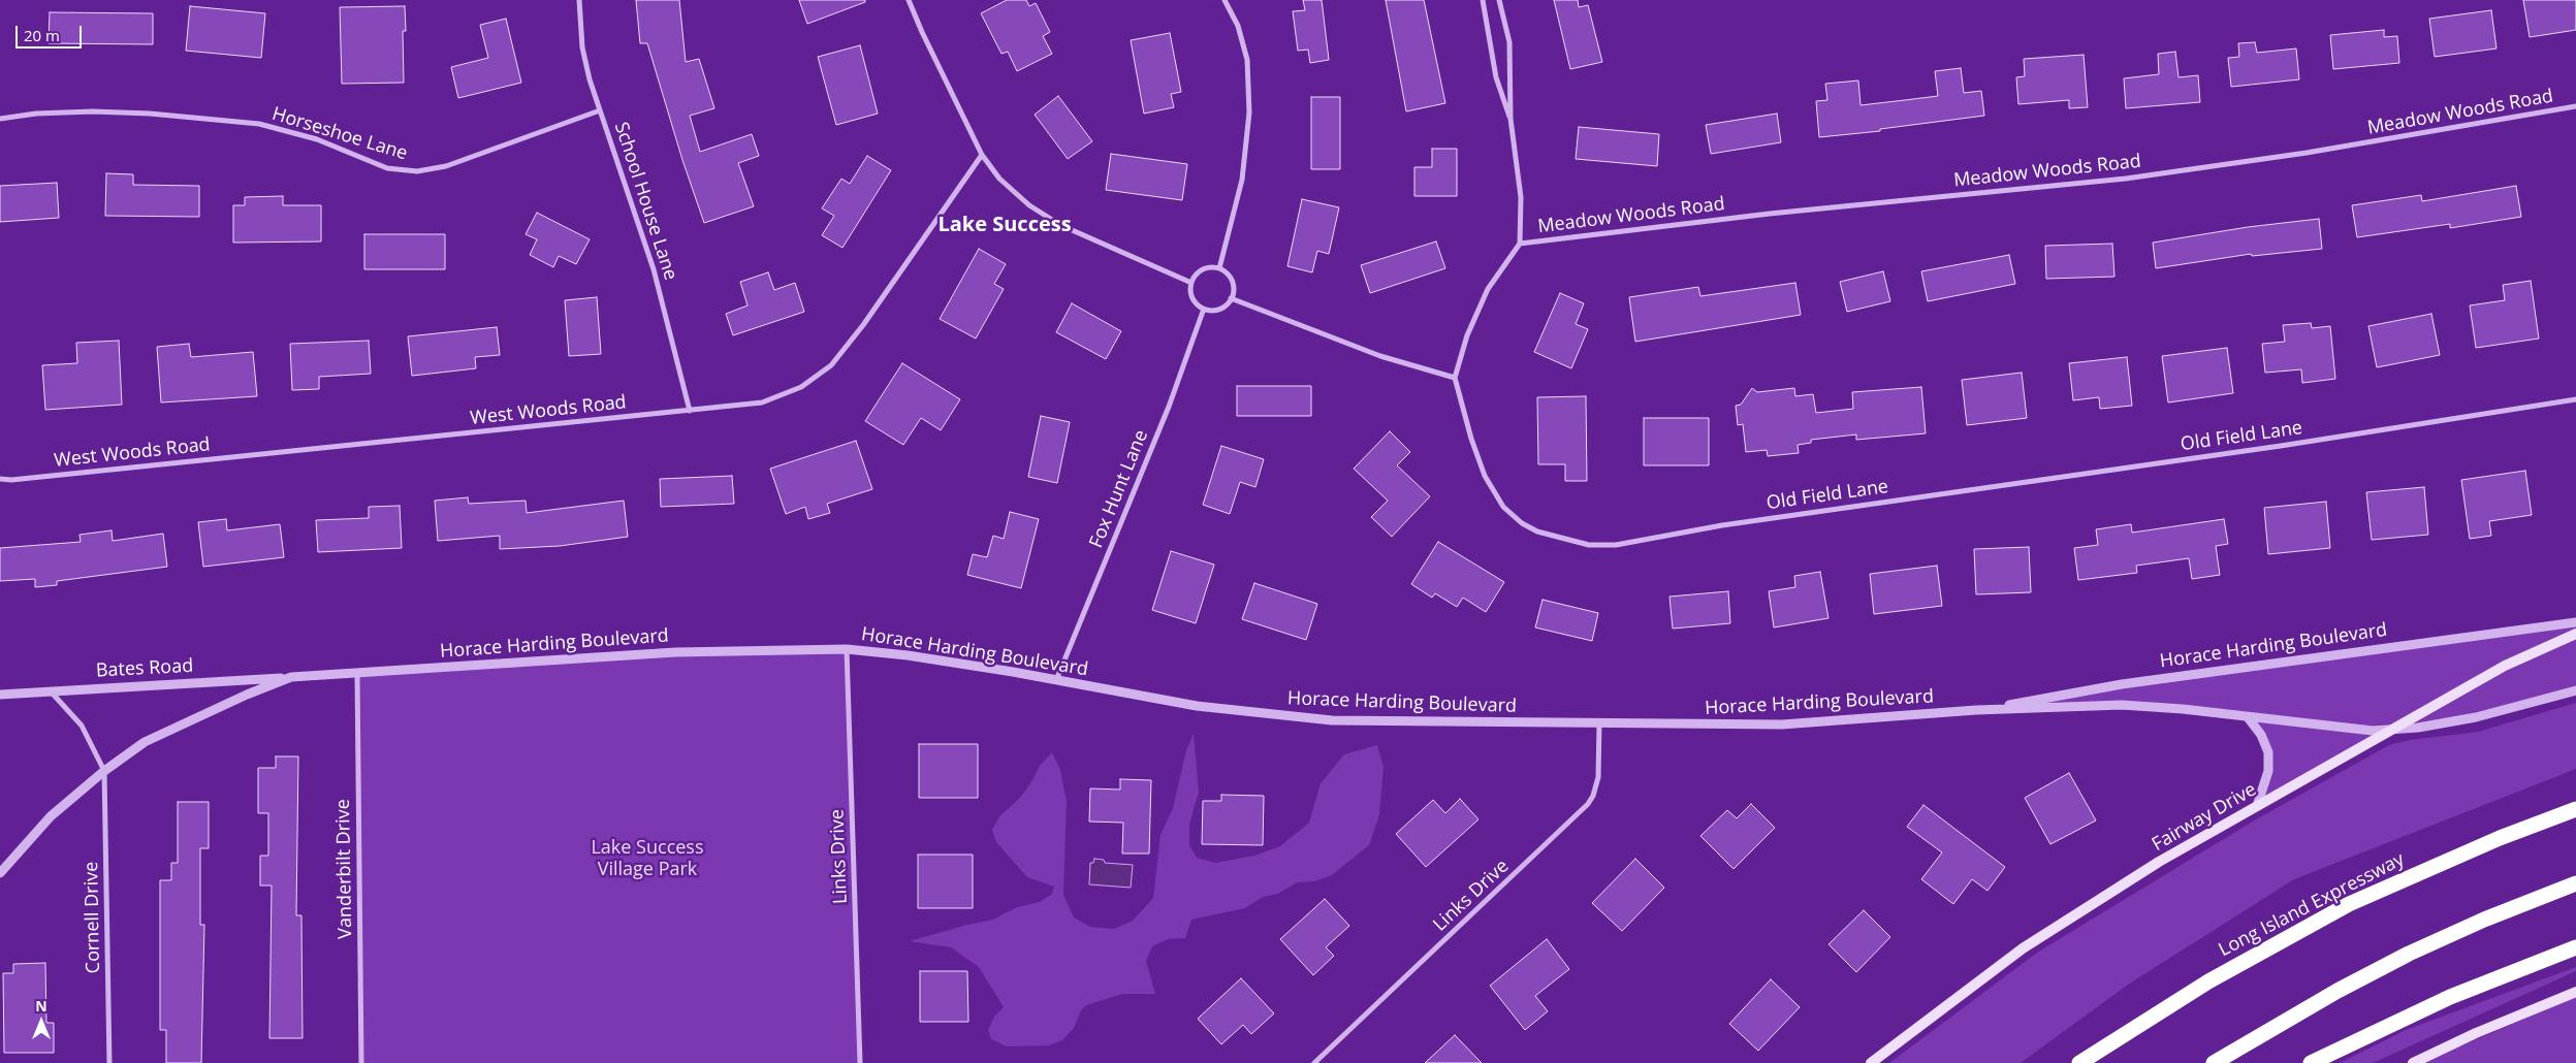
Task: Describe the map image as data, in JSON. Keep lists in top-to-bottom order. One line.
{"streets":{"highway":["Long Island Expressway"],"main road":["Fairway Drive"],"street":["Meadow Woods Road","Horseshoe Lane","School House Lane","West Woods Road","Old Field Lane","Fox Hunt Lane","Horace Harding Boulevard","Bates Road","Links Drive","Vanderbilt Drive","Cornell Drive"]},"crossings":[["Horseshoe Lane","School House Lane"],["School House Lane","West Woods Road"],["Fox Hunt Lane","Horace Harding Boulevard"],["Horace Harding Boulevard","Bates Road"],["Horace Harding Boulevard","Fairway Drive"],["Horace Harding Boulevard","Links Drive"],["Horace Harding Boulevard","Vanderbilt Drive"],["Horace Harding Boulevard","Cornell Drive"]],"districts":["Lake Success"],"parks":["Lake Success Village Park"],"scale_bar":"20 m","north":"top"}
